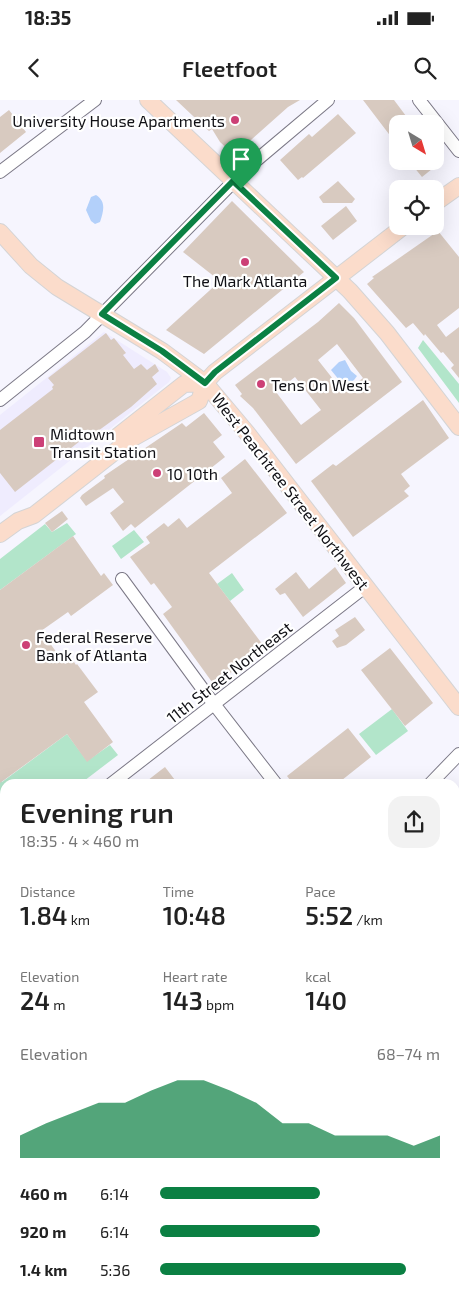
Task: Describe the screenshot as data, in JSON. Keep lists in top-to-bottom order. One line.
{"streets":{"main road":["West Peachtree Street Northwest"],"street":["11th Street Northeast"]},"crossings":[["West Peachtree Street Northwest","11th Street Northeast"]],"places":{"other":["University House Apartments","The Mark Atlanta","Tens On West","10 10th","Federal Reserve Bank of Atlanta"],"transit":["Midtown Transit Station"]},"north":"bottom right","page":{"status":"18:35","header":"Fleetfoot","heading":["Evening run","18:35 · 4 × 460 m"],"stats":[["Distance","1.84 km"],["Time","10:48"],["Pace","5:52 /km"],["Elevation","24 m"],["Heart rate","143 bpm"],["kcal","140"]],"chart":["Elevation","68–74 m"],"list":[{"name":"460 m","note":"6:14"},{"name":"920 m","note":"6:14"},{"name":"1.4 km","note":"5:36"}]}}
